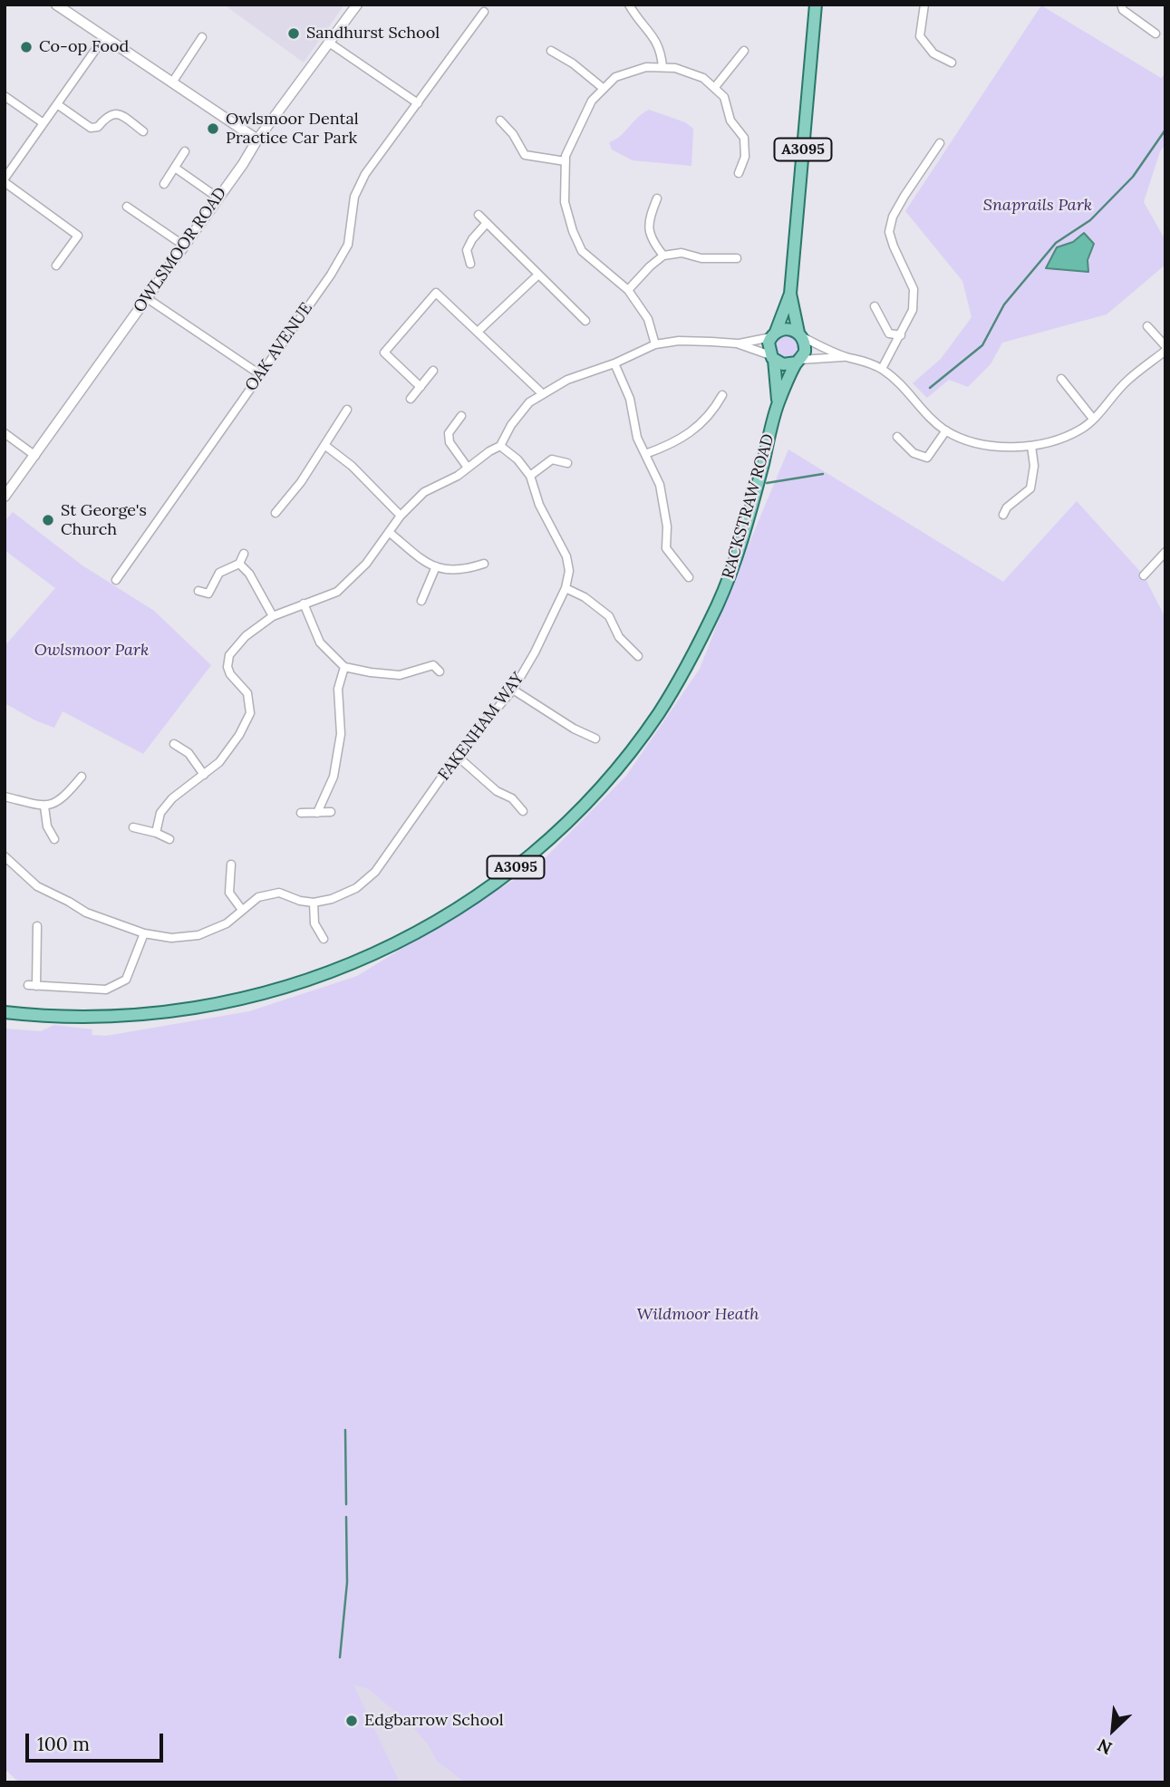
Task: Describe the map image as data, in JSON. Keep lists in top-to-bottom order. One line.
{"streets":{"main road":["A3095","RACKSTRAW ROAD"],"street":["OWLSMOOR ROAD","OAK AVENUE","FAKENHAM WAY"]},"crossings":[["A3095","RACKSTRAW ROAD"]],"parks":["Snaprails Park","Owlsmoor Park","Wildmoor Heath"],"places":["Sandhurst School","Co-op Food","Owlsmoor Dental Practice Car Park","St George's Church","Edgbarrow School"],"scale_bar":"100 m","north":"bottom left"}
